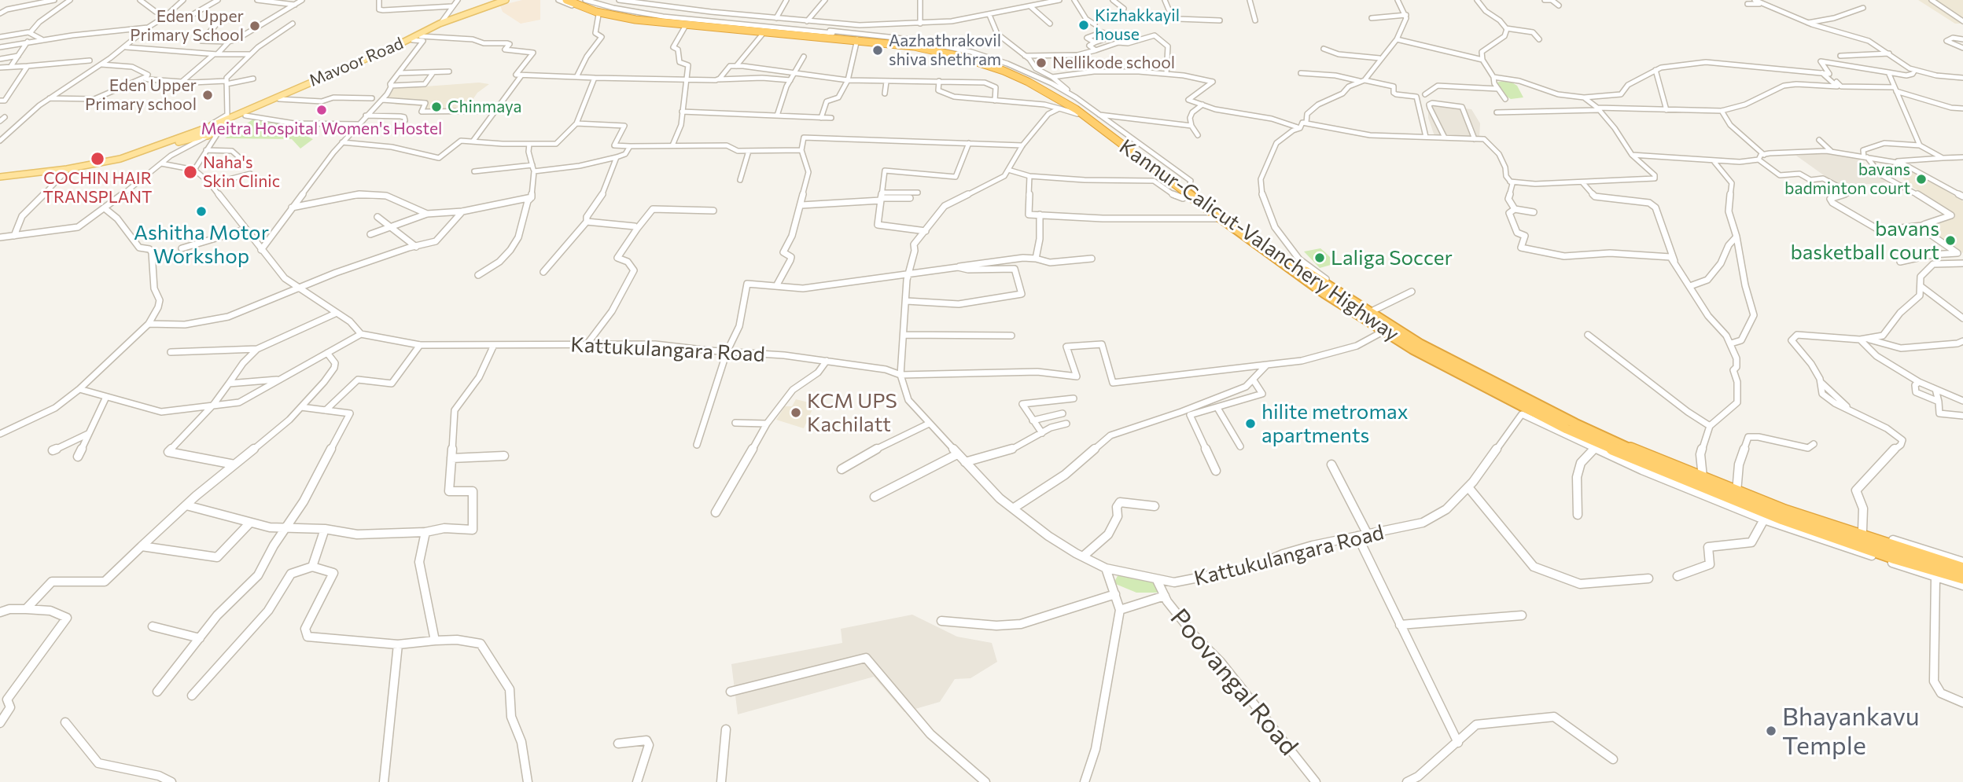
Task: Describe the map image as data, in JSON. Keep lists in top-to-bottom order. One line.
{"streets":{"highway":["Kannur-Calicut-Valanchery Highway"],"main road":["Mavoor Road"],"street":["Kattukulangara Road","Poovangal Road"]},"crossings":[["Kattukulangara Road","Poovangal Road"]],"places":["Kizhakkayil house","Eden Upper Primary School","Aazhathrakovil shiva shethram","Nellikode school","Eden Upper Primary school","Chinmaya","Meitra Hospital Women's Hostel","COCHIN HAIR TRANSPLANT","Naha's Skin Clinic","bavans badminton court","Ashitha Motor Workshop","bavans basketball court","Laliga Soccer","KCM UPS Kachilatt","hilite metromax apartments","Bhayankavu Temple"]}
